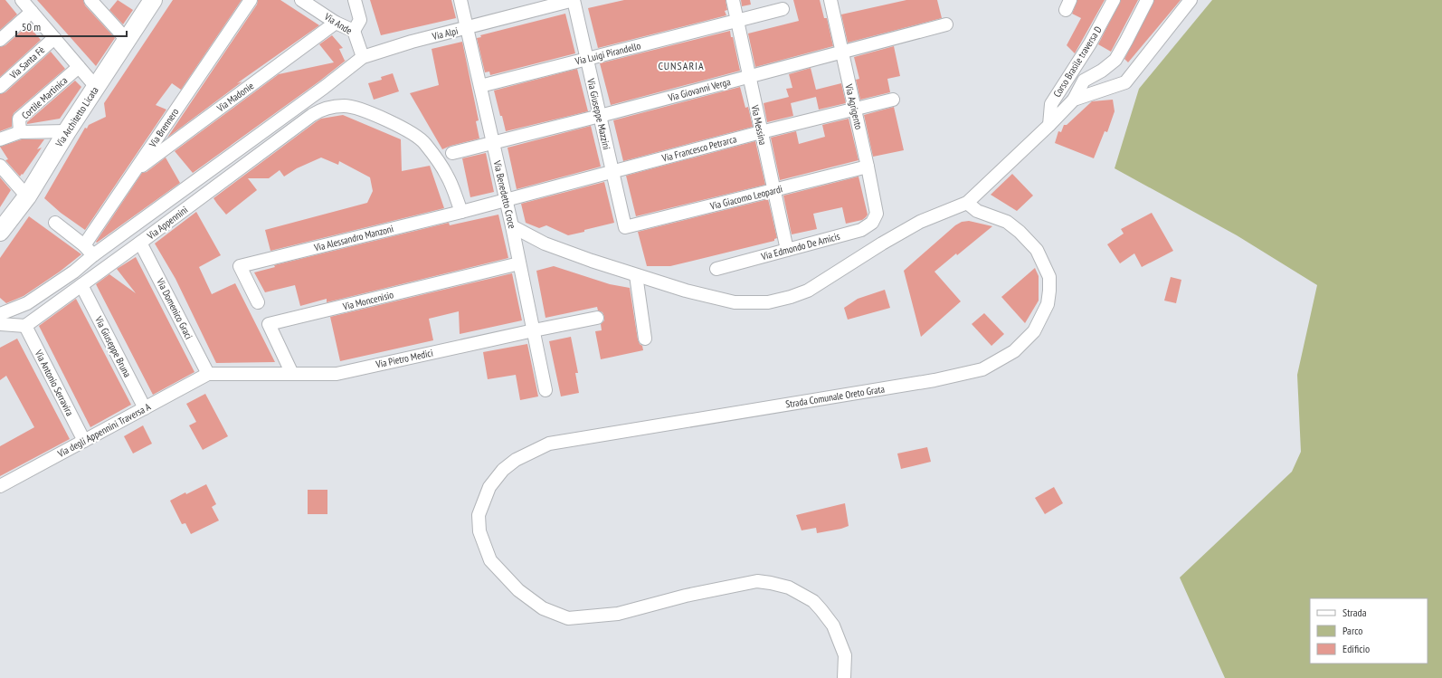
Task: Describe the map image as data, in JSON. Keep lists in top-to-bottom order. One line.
{"streets":{"street":["Via Ande","Via Alpi","Via Luigi Pirandello","Corso Brasile traversa D","Via Santa Fè","Via Giovanni Verga","Via Madonie","Cortile Martinica","Via Agrigento","Via Giuseppe Mazzini","Via Architetto Licata","Via Messina","Via Brennero","Via Francesco Petrarca","Via Benedetto Croce","Via Giacomo Leopardi","Via Appennini","Via Alessandro Manzoni","Via Edmondo De Amicis","Via Moncenisio","Via Domenico Graci","Via Giuseppe Bruna","Via Pietro Medici","Via Antonio Serravira","Strada Comunale Oreto Grata","Via degli Appennini Traversa A"]},"crossings":[["Via Ande","Via Alpi"],["Via Ande","Via Madonie"],["Via Alpi","Via Giuseppe Mazzini"],["Via Alpi","Via Benedetto Croce"],["Via Alpi","Via Appennini"],["Via Luigi Pirandello","Via Giuseppe Mazzini"],["Via Luigi Pirandello","Via Messina"],["Via Luigi Pirandello","Via Benedetto Croce"],["Via Giovanni Verga","Via Agrigento"],["Via Giovanni Verga","Via Giuseppe Mazzini"],["Via Giovanni Verga","Via Messina"],["Via Giovanni Verga","Via Benedetto Croce"],["Via Madonie","Via Brennero"],["Via Agrigento","Via Francesco Petrarca"],["Via Agrigento","Via Giacomo Leopardi"],["Via Agrigento","Via Edmondo De Amicis"],["Via Giuseppe Mazzini","Via Francesco Petrarca"],["Via Giuseppe Mazzini","Via Giacomo Leopardi"],["Via Messina","Via Francesco Petrarca"],["Via Messina","Via Giacomo Leopardi"],["Via Messina","Via Edmondo De Amicis"],["Via Francesco Petrarca","Via Benedetto Croce"],["Via Francesco Petrarca","Via Alessandro Manzoni"],["Via Benedetto Croce","Via Alessandro Manzoni"],["Via Benedetto Croce","Via Moncenisio"],["Via Benedetto Croce","Via Pietro Medici"],["Via Appennini","Via Alessandro Manzoni"],["Via Appennini","Via Domenico Graci"],["Via Appennini","Via Giuseppe Bruna"],["Via Appennini","Via Antonio Serravira"],["Via Moncenisio","Via Pietro Medici"],["Via Domenico Graci","Via Pietro Medici"],["Via Domenico Graci","Via degli Appennini Traversa A"],["Via Giuseppe Bruna","Via degli Appennini Traversa A"],["Via Pietro Medici","Via degli Appennini Traversa A"],["Via Antonio Serravira","Via degli Appennini Traversa A"]],"districts":["CUNSARIA"],"legend":["Strada","Parco","Edificio"],"scale_bar":"50 m"}
